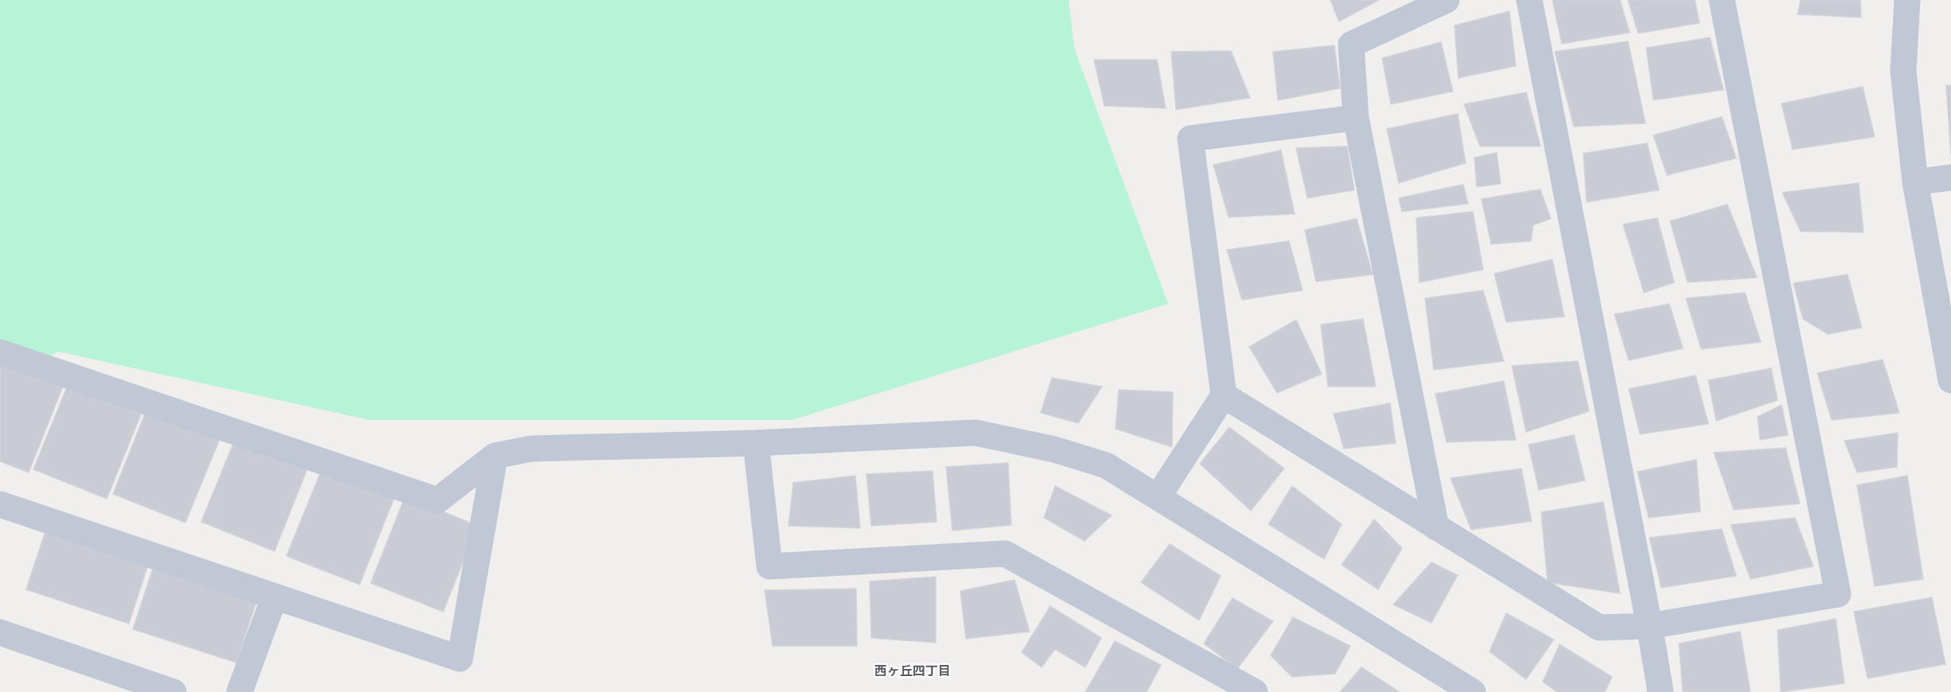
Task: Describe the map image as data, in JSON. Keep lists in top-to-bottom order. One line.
{"districts":["西ヶ丘四丁目"]}
